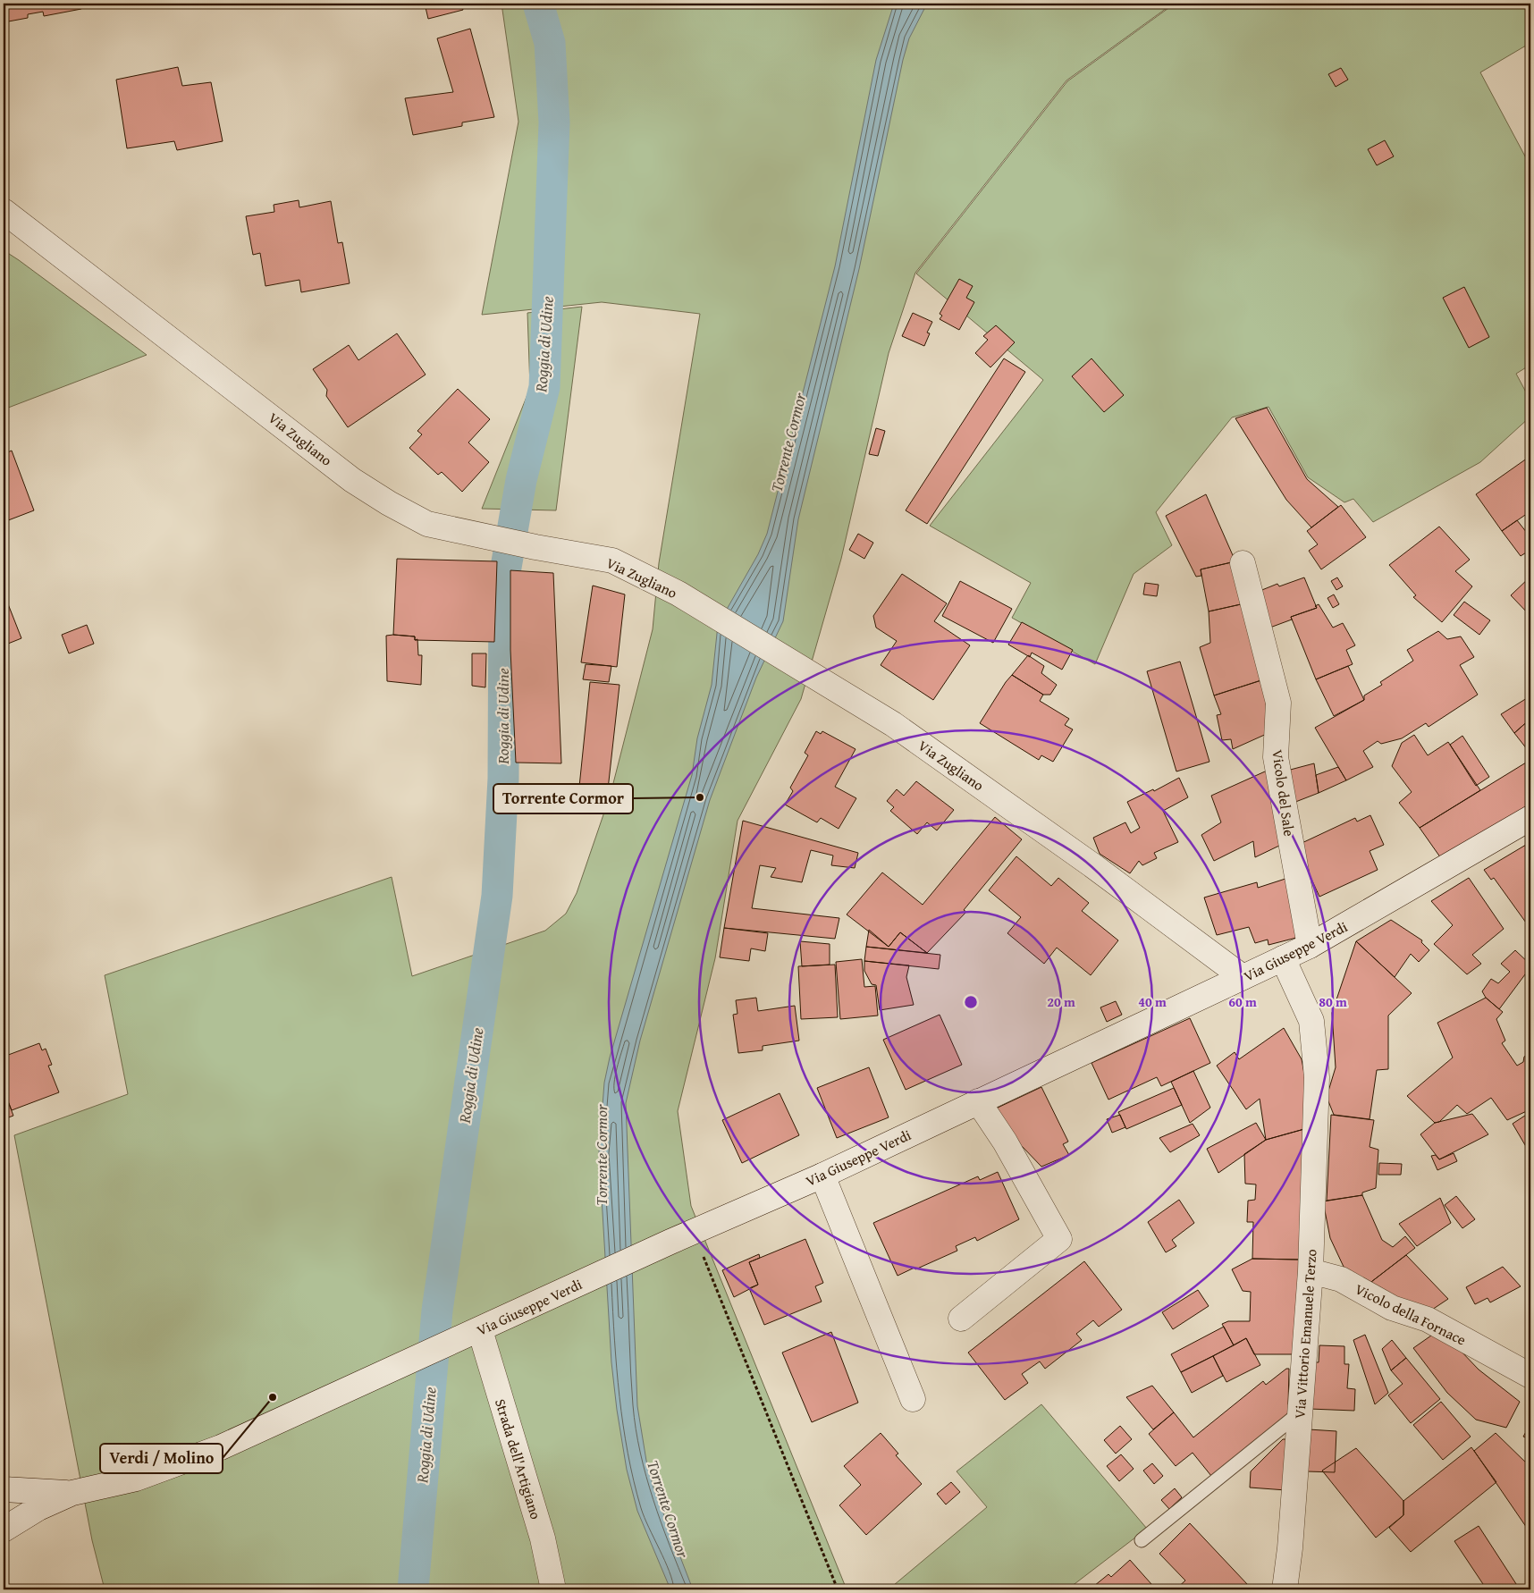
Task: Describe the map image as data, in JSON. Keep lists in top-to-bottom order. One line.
{"streets":{"street":["Via Zugliano","Vicolo del Sale","Via Giuseppe Verdi","Vicolo della Fornace","Via Vittorio Emanuele Terzo","Strada dell'Artigiano"]},"crossings":[["Via Zugliano","Via Giuseppe Verdi"],["Vicolo del Sale","Via Giuseppe Verdi"],["Via Giuseppe Verdi","Via Vittorio Emanuele Terzo"],["Via Giuseppe Verdi","Strada dell'Artigiano"],["Vicolo della Fornace","Via Vittorio Emanuele Terzo"]],"water":["Roggia di Udine","Torrente Cormor"],"places":["Torrente Cormor","Verdi / Molino"],"rings":["20 m","40 m","60 m","80 m"]}
